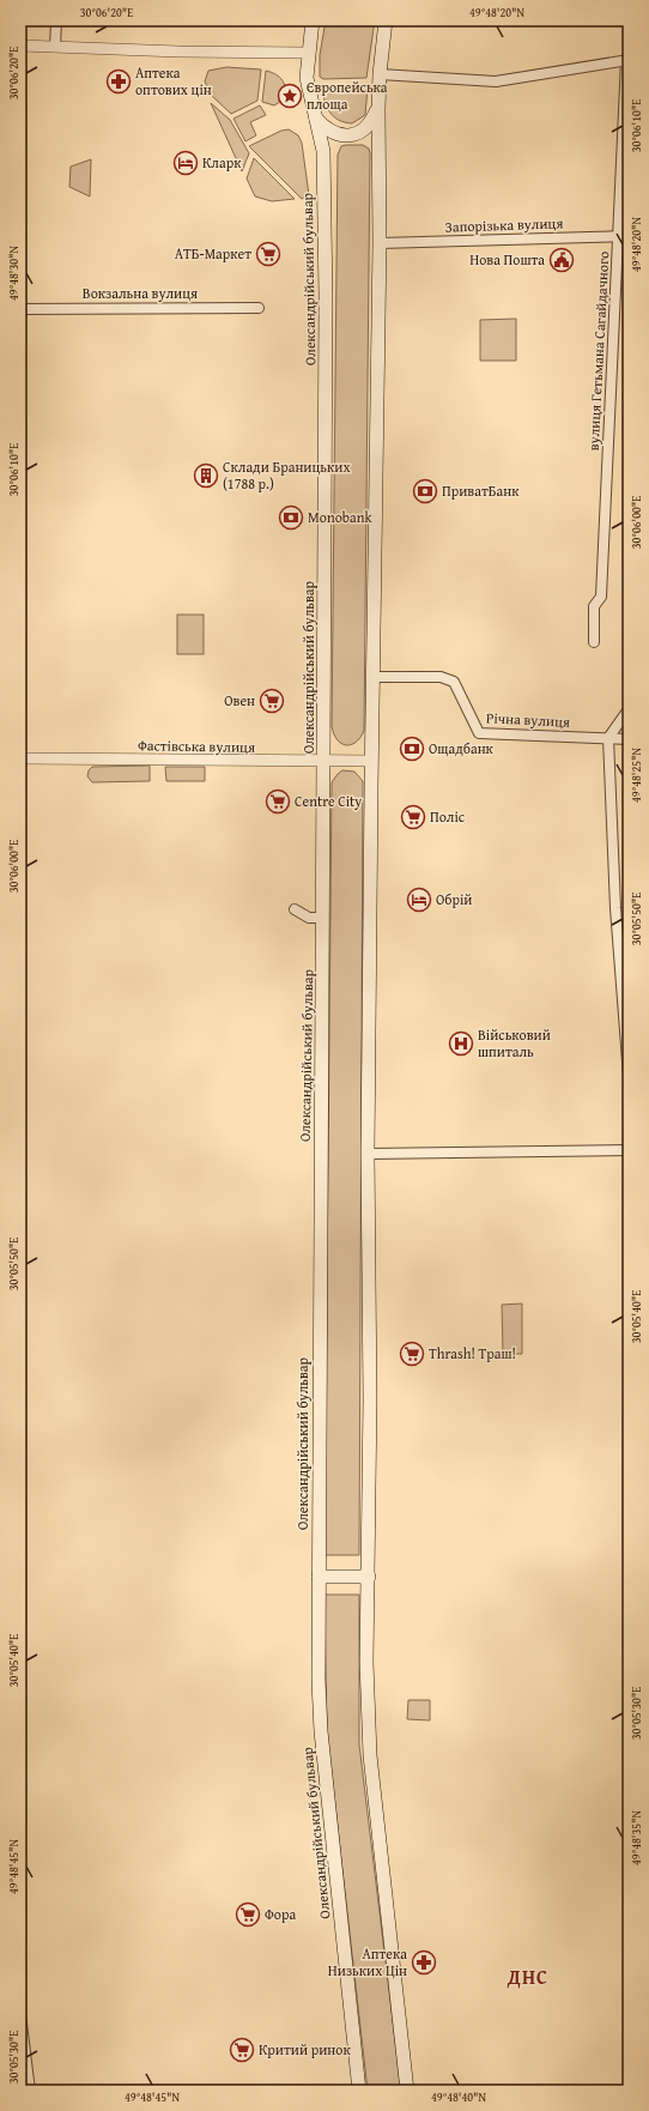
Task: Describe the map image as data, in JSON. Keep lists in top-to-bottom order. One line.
{"streets":{"main road":["Олександрійський бульвар"],"street":["Запорізька вулиця","Вокзальна вулиця","вулиця Гетьмана Сагайдачного","Річна вулиця","Фастівська вулиця"]},"crossings":[["Запорізька вулиця","вулиця Гетьмана Сагайдачного"],["Олександрійський бульвар","Фастівська вулиця"]],"districts":["ДНС"],"places":{"pharmacy":["Аптека оптових цін","Аптека Низьких Цін"],"place":["Європейська площа"],"hotel":["Кларк","Обрій"],"supermarket":["АТБ-Маркет","Овен","Centre City","Поліс","Thrash! Траш!","Фора","Критий ринок"],"public building":["Нова Пошта"],"building":["Склади Браницьких (1788 р.)"],"bank":["ПриватБанк","Monobank","Ощадбанк"],"hospital":["Військовий шпиталь"]},"coordinates":["30°06'20\"E","49°48'20\"N","30°06'10\"E","49°48'30\"N","30°06'00\"E","49°48'25\"N","30°05'50\"E","30°05'40\"E","30°05'30\"E","49°48'35\"N","49°48'45\"N","49°48'40\"N"]}
